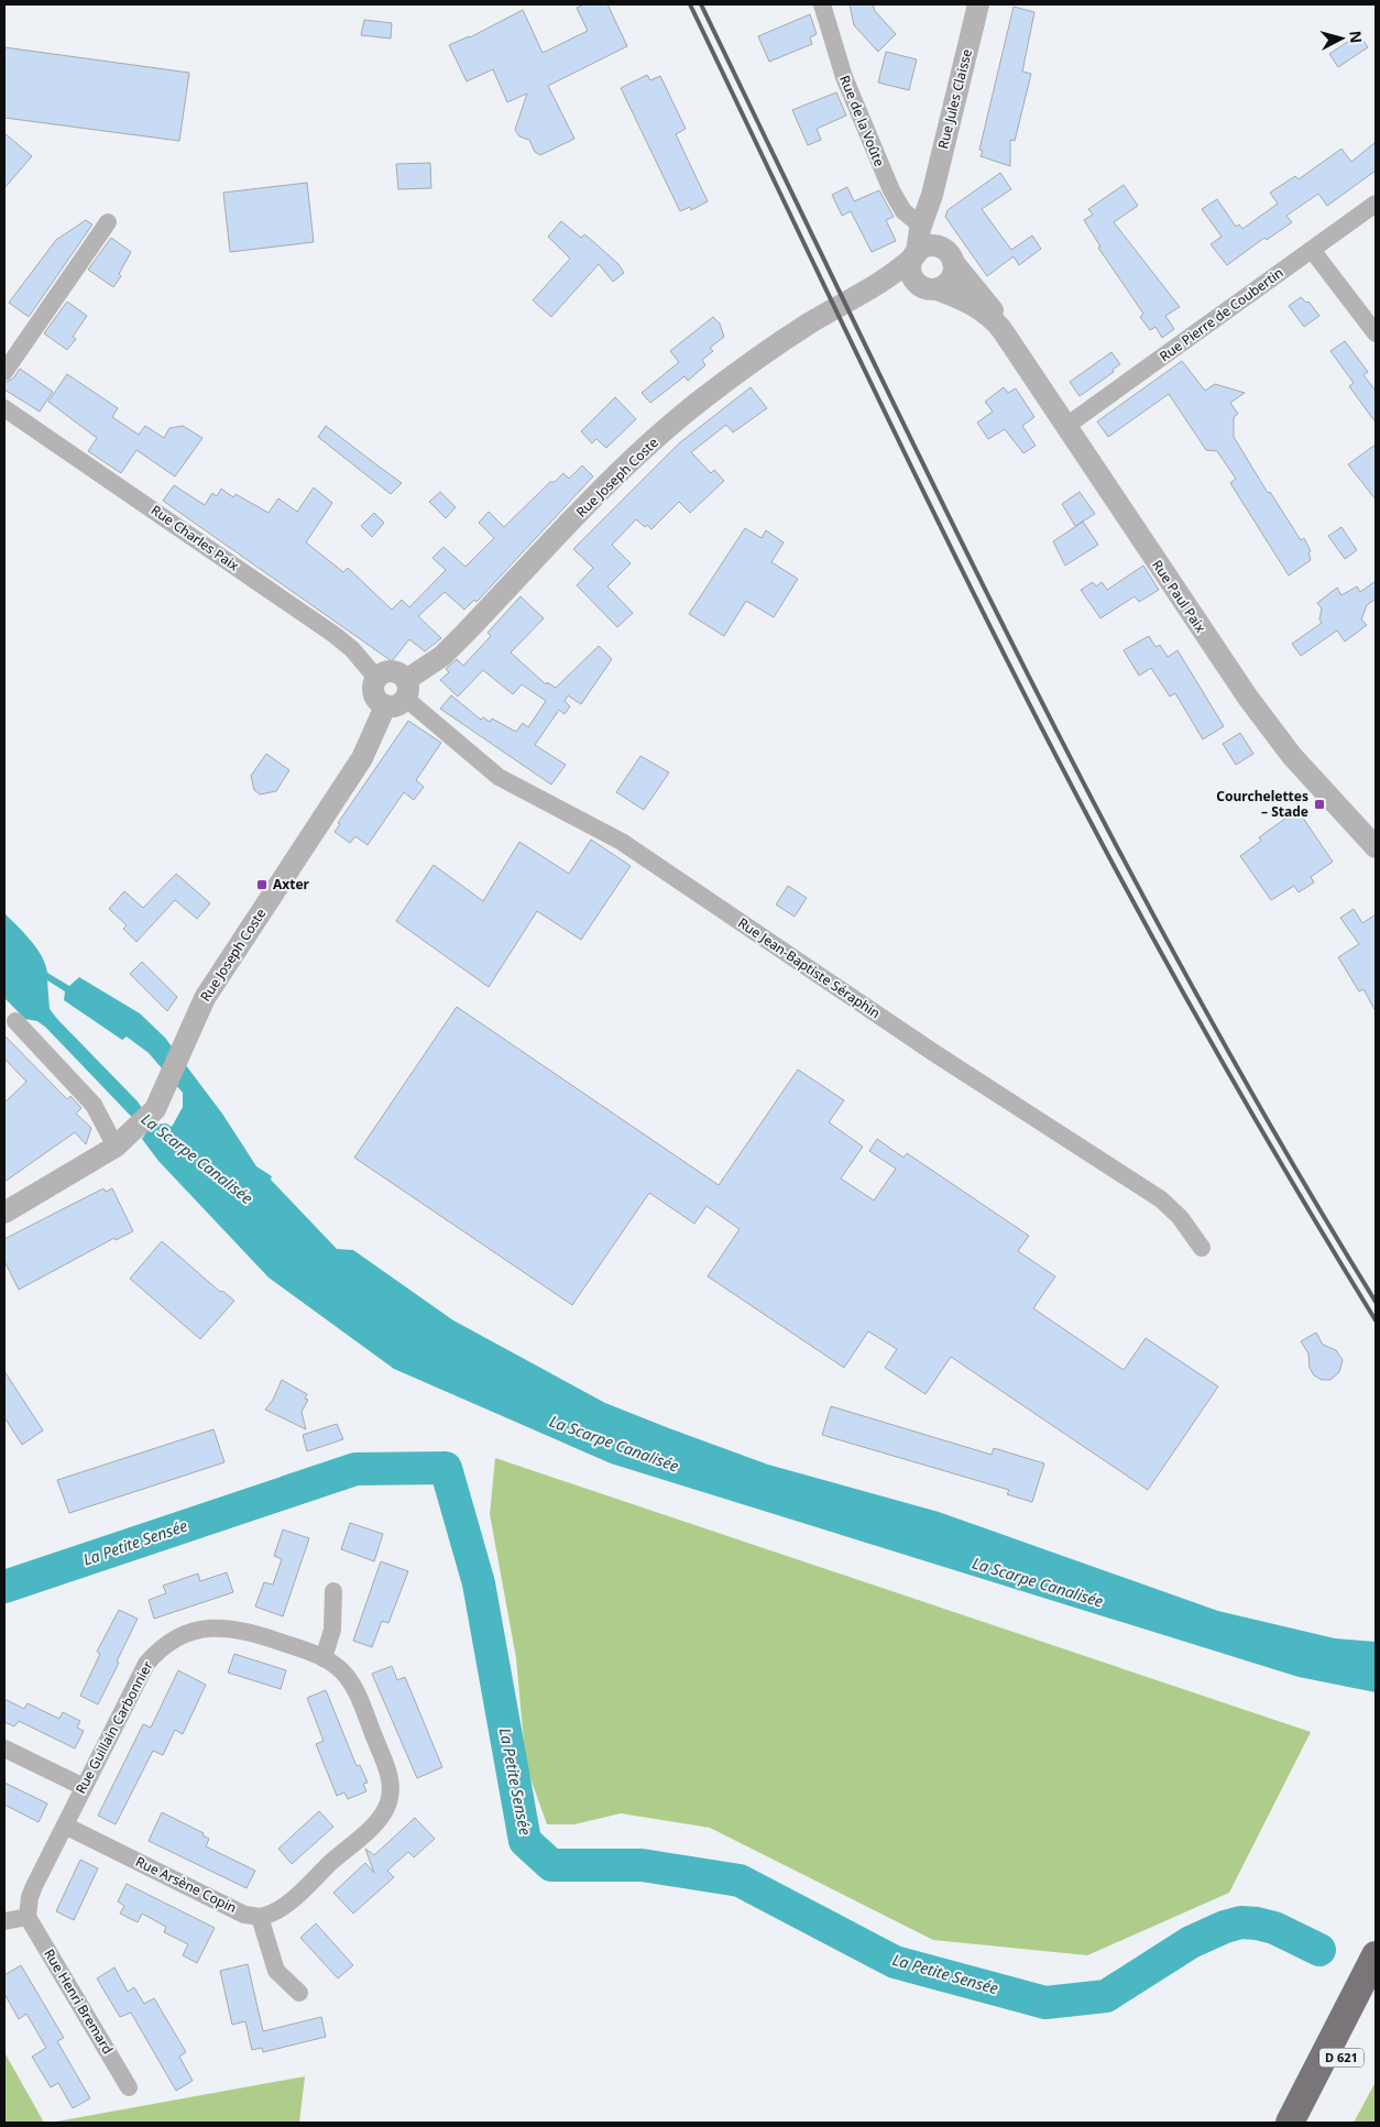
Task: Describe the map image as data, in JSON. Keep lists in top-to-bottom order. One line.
{"streets":{"highway":["D 621"],"street":["Rue Jules Claisse","Rue de la Voûte","Rue Pierre de Coubertin","Rue Joseph Coste","Rue Charles Paix","Rue Paul Paix","Rue Jean-Baptiste Séraphin","Rue Guillain Carbonnier","Rue Arsène Copin","Rue Henri Bremard"]},"crossings":[["Rue Jules Claisse","Rue de la Voûte"],["Rue Jules Claisse","Rue Joseph Coste"],["Rue Jules Claisse","Rue Paul Paix"],["Rue Pierre de Coubertin","Rue Paul Paix"],["Rue Joseph Coste","Rue Charles Paix"],["Rue Joseph Coste","Rue Paul Paix"],["Rue Joseph Coste","Rue Jean-Baptiste Séraphin"],["Rue Charles Paix","Rue Jean-Baptiste Séraphin"],["Rue Guillain Carbonnier","Rue Arsène Copin"],["Rue Guillain Carbonnier","Rue Henri Bremard"]],"water":["La Scarpe Canalisée","La Petite Sensée"],"places":{"transit":["Courchelettes – Stade","Axter"]},"north":"right"}
